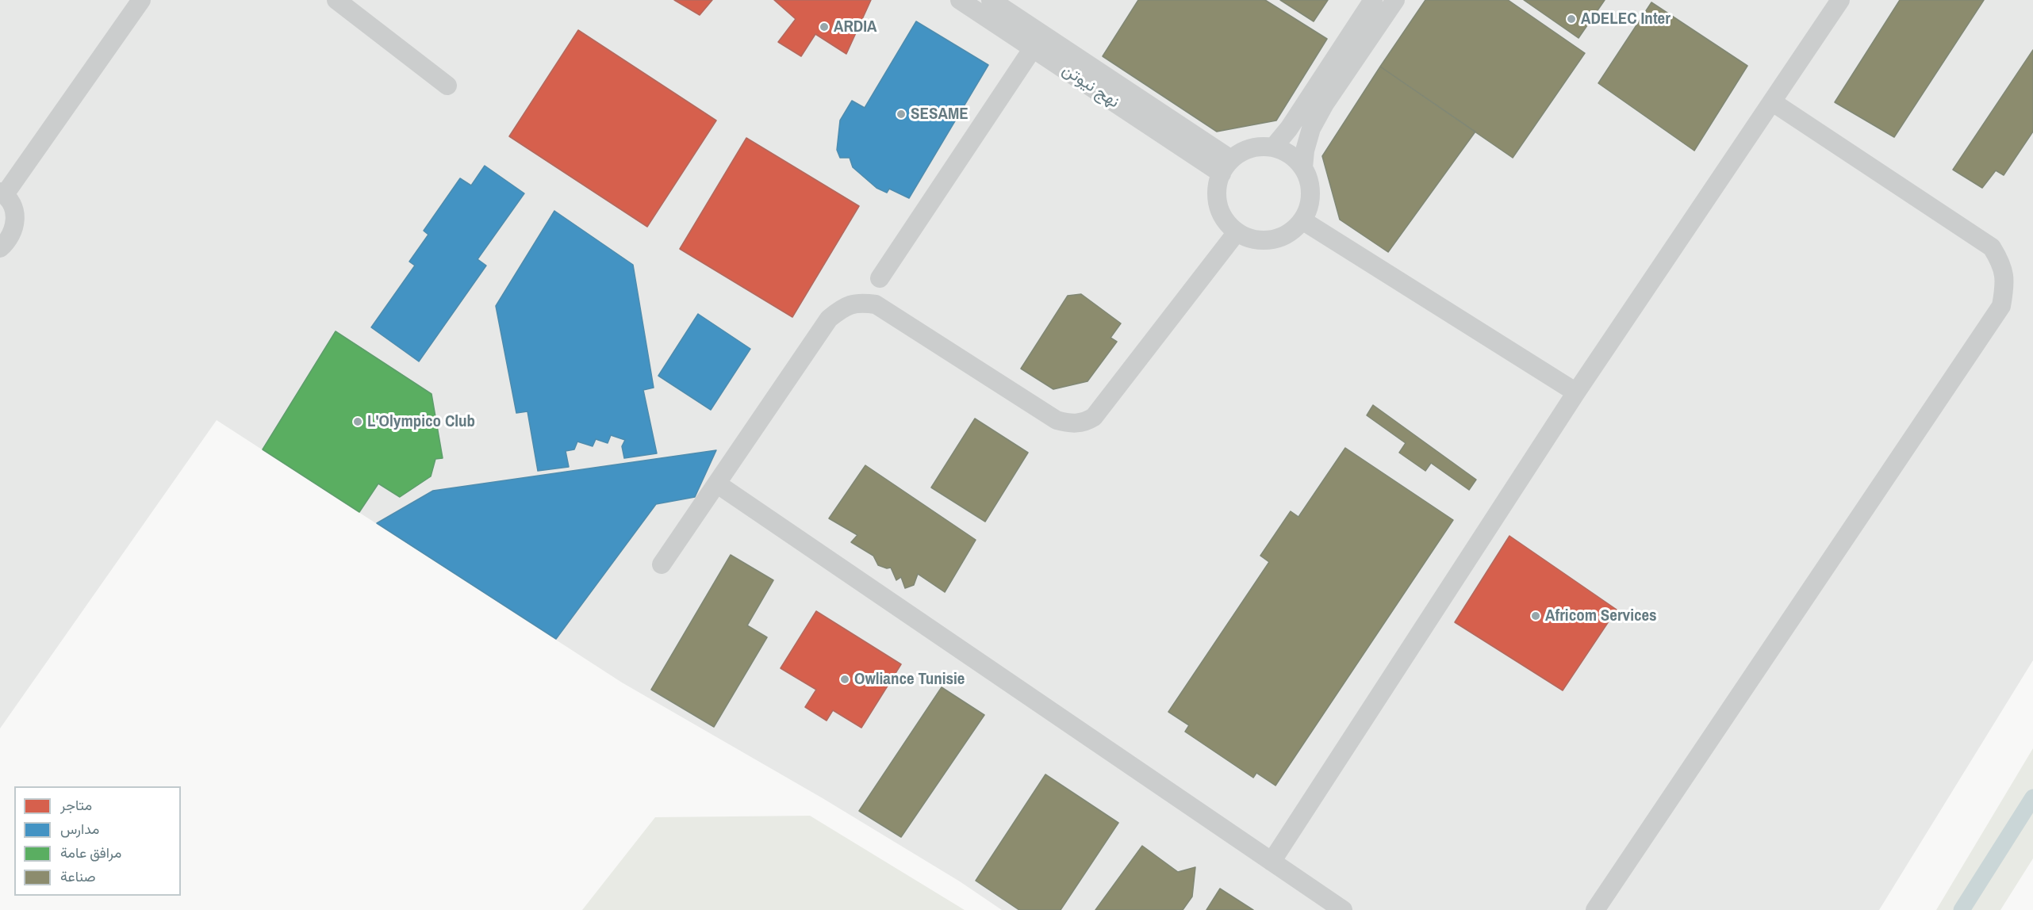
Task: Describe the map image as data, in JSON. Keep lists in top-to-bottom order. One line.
{"streets":{"street":["نهج نيوتن"]},"places":["ADELEC Inter","ARDIA","SESAME","L'Olympico Club","Africom Services","Owliance Tunisie"],"legend":["متاجر","مدارس","مرافق عامة","صناعة"]}
